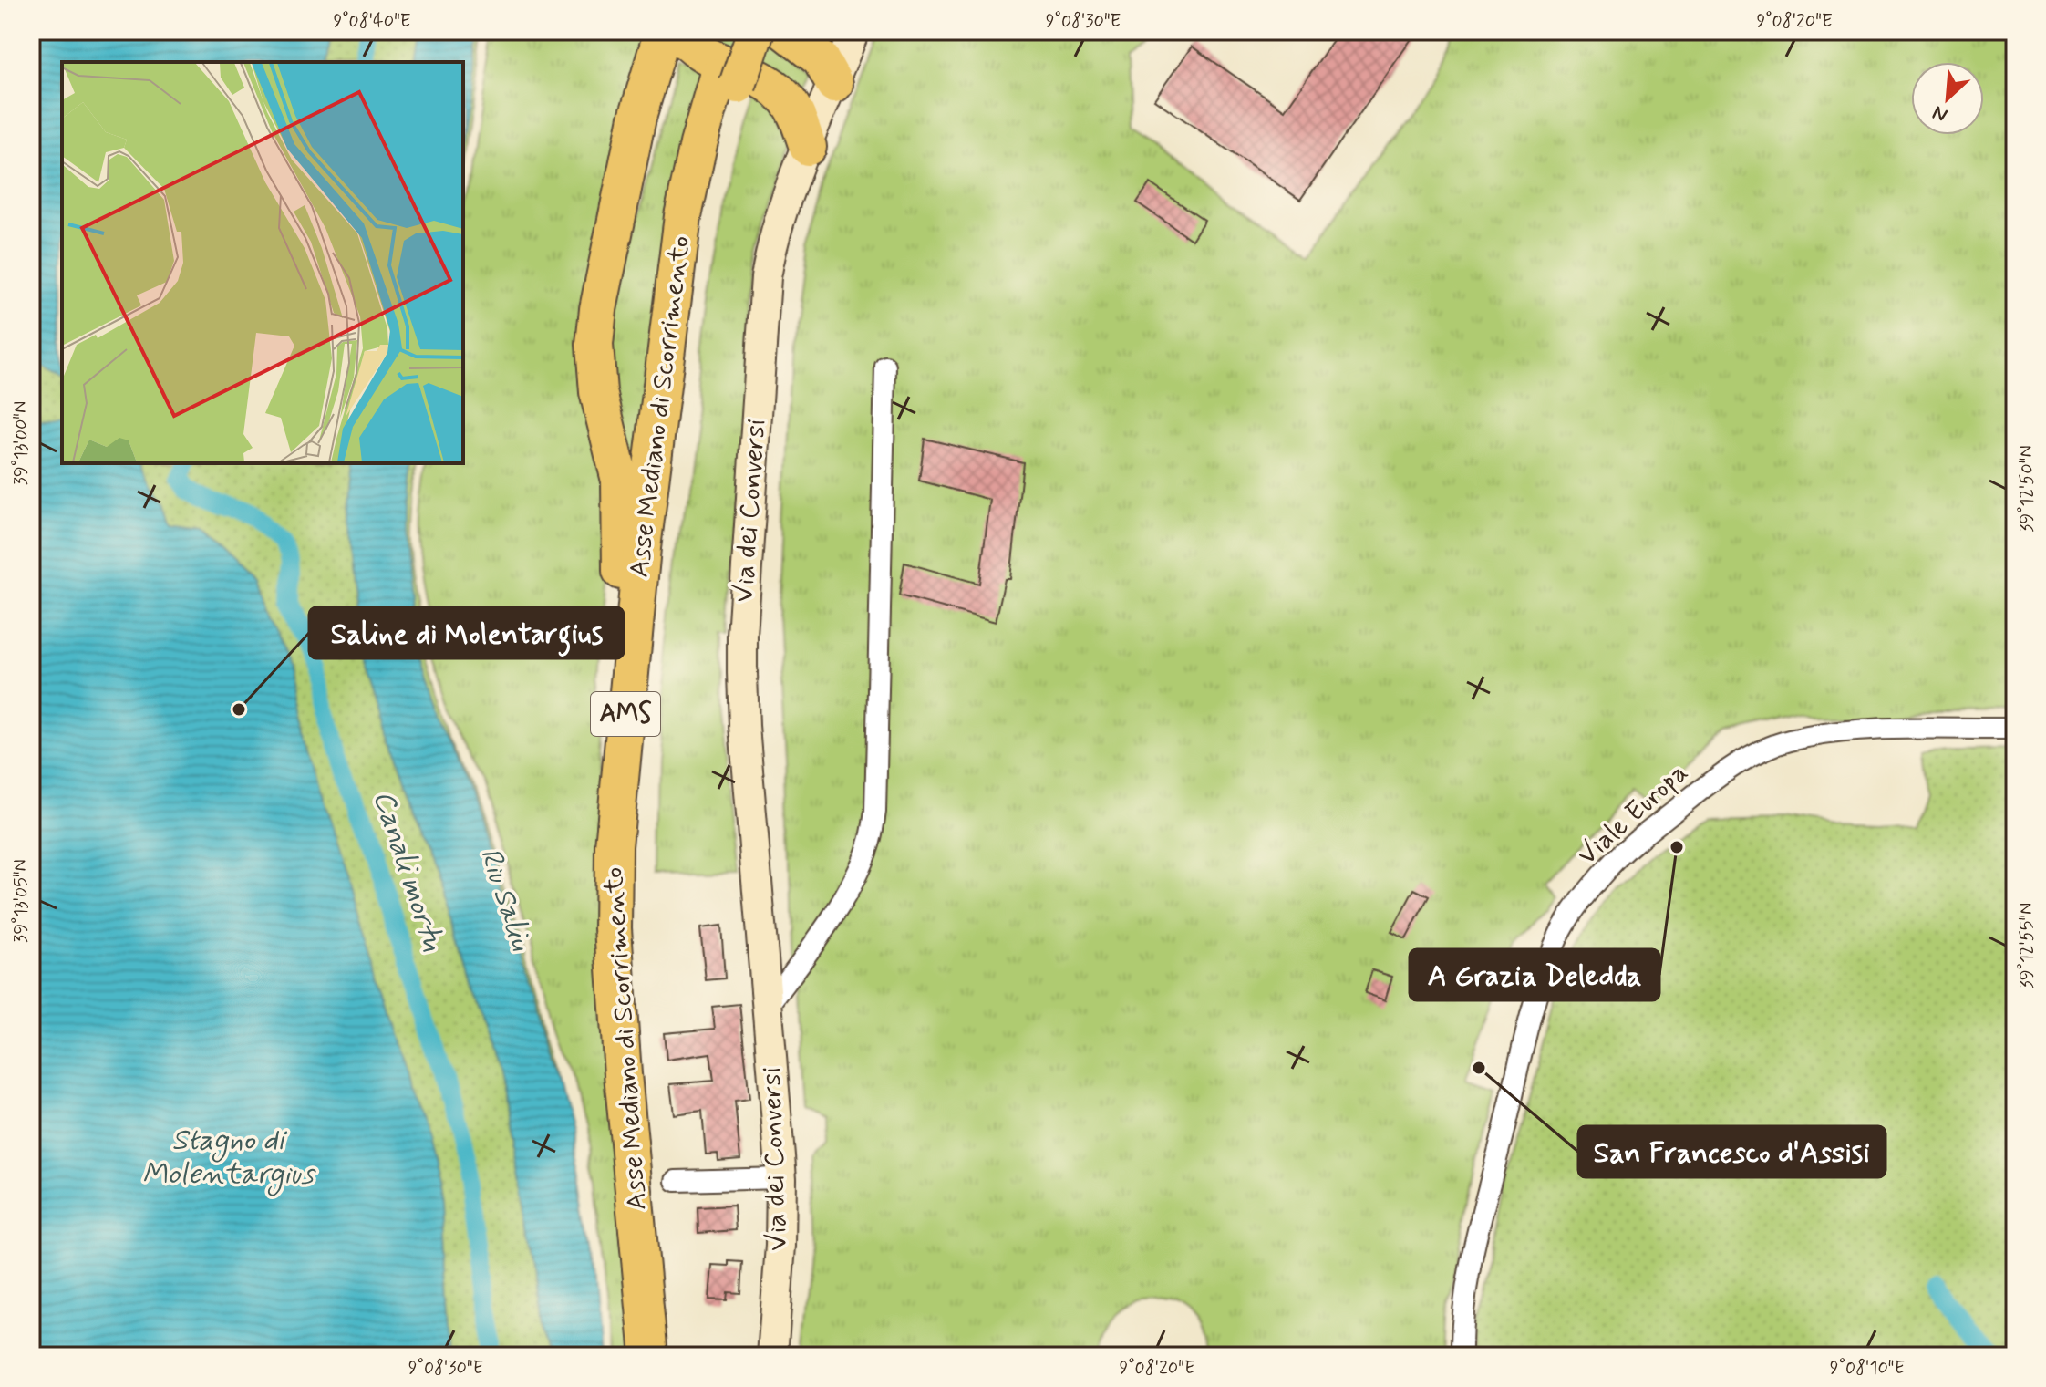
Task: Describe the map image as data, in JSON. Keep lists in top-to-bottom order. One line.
{"streets":{"highway":["Asse Mediano di Scorrimento","AMS"],"street":["Via dei Conversi","Viale Europa"]},"water":["Canali mortu","Riu Saliu","Stagno di Molentargius"],"places":["Saline di Molentargius","A Grazia Deledda","San Francesco d'Assisi"],"north":"bottom left","coordinates":["9°08'40\"E","9°08'30\"E","9°08'20\"E","39°13'00\"N","39°12'50\"N","39°13'05\"N","39°12'55\"N","9°08'10\"E"]}
